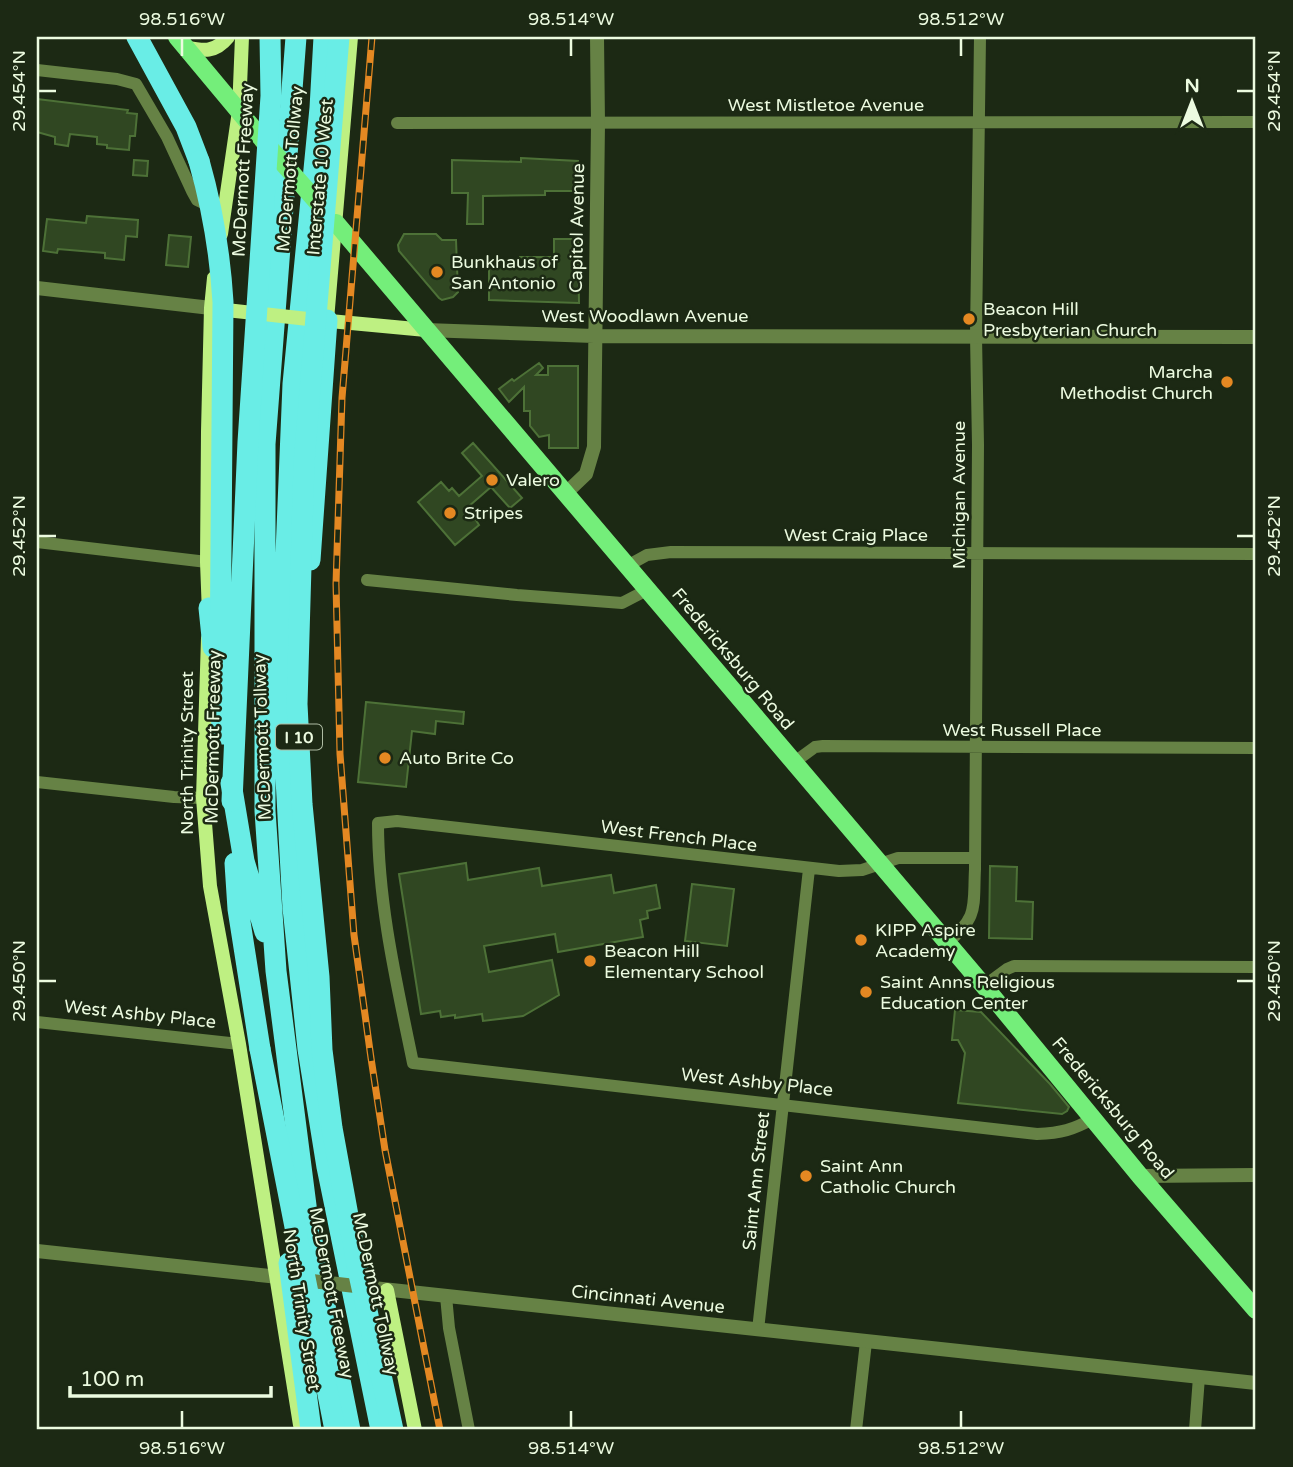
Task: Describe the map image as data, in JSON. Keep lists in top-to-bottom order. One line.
{"streets":{"highway":["McDermott Tollway","McDermott Freeway","I 10"],"main road":["Interstate 10 West","West Woodlawn Avenue","Fredericksburg Road","North Trinity Street"],"street":["West Mistletoe Avenue","Capitol Avenue","Michigan Avenue","West Craig Place","West Russell Place","West French Place","West Ashby Place","Saint Ann Street","Cincinnati Avenue"]},"crossings":[["West Mistletoe Avenue","Capitol Avenue"],["West Mistletoe Avenue","Michigan Avenue"],["Interstate 10 West","West Woodlawn Avenue"],["Interstate 10 West","Fredericksburg Road"],["Capitol Avenue","West Woodlawn Avenue"],["Capitol Avenue","Fredericksburg Road"],["West Woodlawn Avenue","Michigan Avenue"],["West Woodlawn Avenue","Fredericksburg Road"],["West Woodlawn Avenue","North Trinity Street"],["Michigan Avenue","West Craig Place"],["Michigan Avenue","Fredericksburg Road"],["Michigan Avenue","West Russell Place"],["Michigan Avenue","West French Place"],["West Craig Place","Fredericksburg Road"],["Fredericksburg Road","West Russell Place"],["Fredericksburg Road","North Trinity Street"],["Fredericksburg Road","West French Place"],["Fredericksburg Road","West Ashby Place"],["North Trinity Street","West Ashby Place"],["North Trinity Street","Cincinnati Avenue"],["West French Place","West Ashby Place"],["West French Place","Saint Ann Street"],["West Ashby Place","Saint Ann Street"],["Saint Ann Street","Cincinnati Avenue"]],"places":["Bunkhaus of San Antonio","Beacon Hill Presbyterian Church","Marcha Methodist Church","Valero","Stripes","Auto Brite Co","KIPP Aspire Academy","Beacon Hill Elementary School","Saint Anns Religious Education Center","Saint Ann Catholic Church"],"scale_bar":"100 m","north":"top","coordinates":["98.516°W","98.514°W","98.512°W","29.454°N","29.452°N","29.450°N"]}
